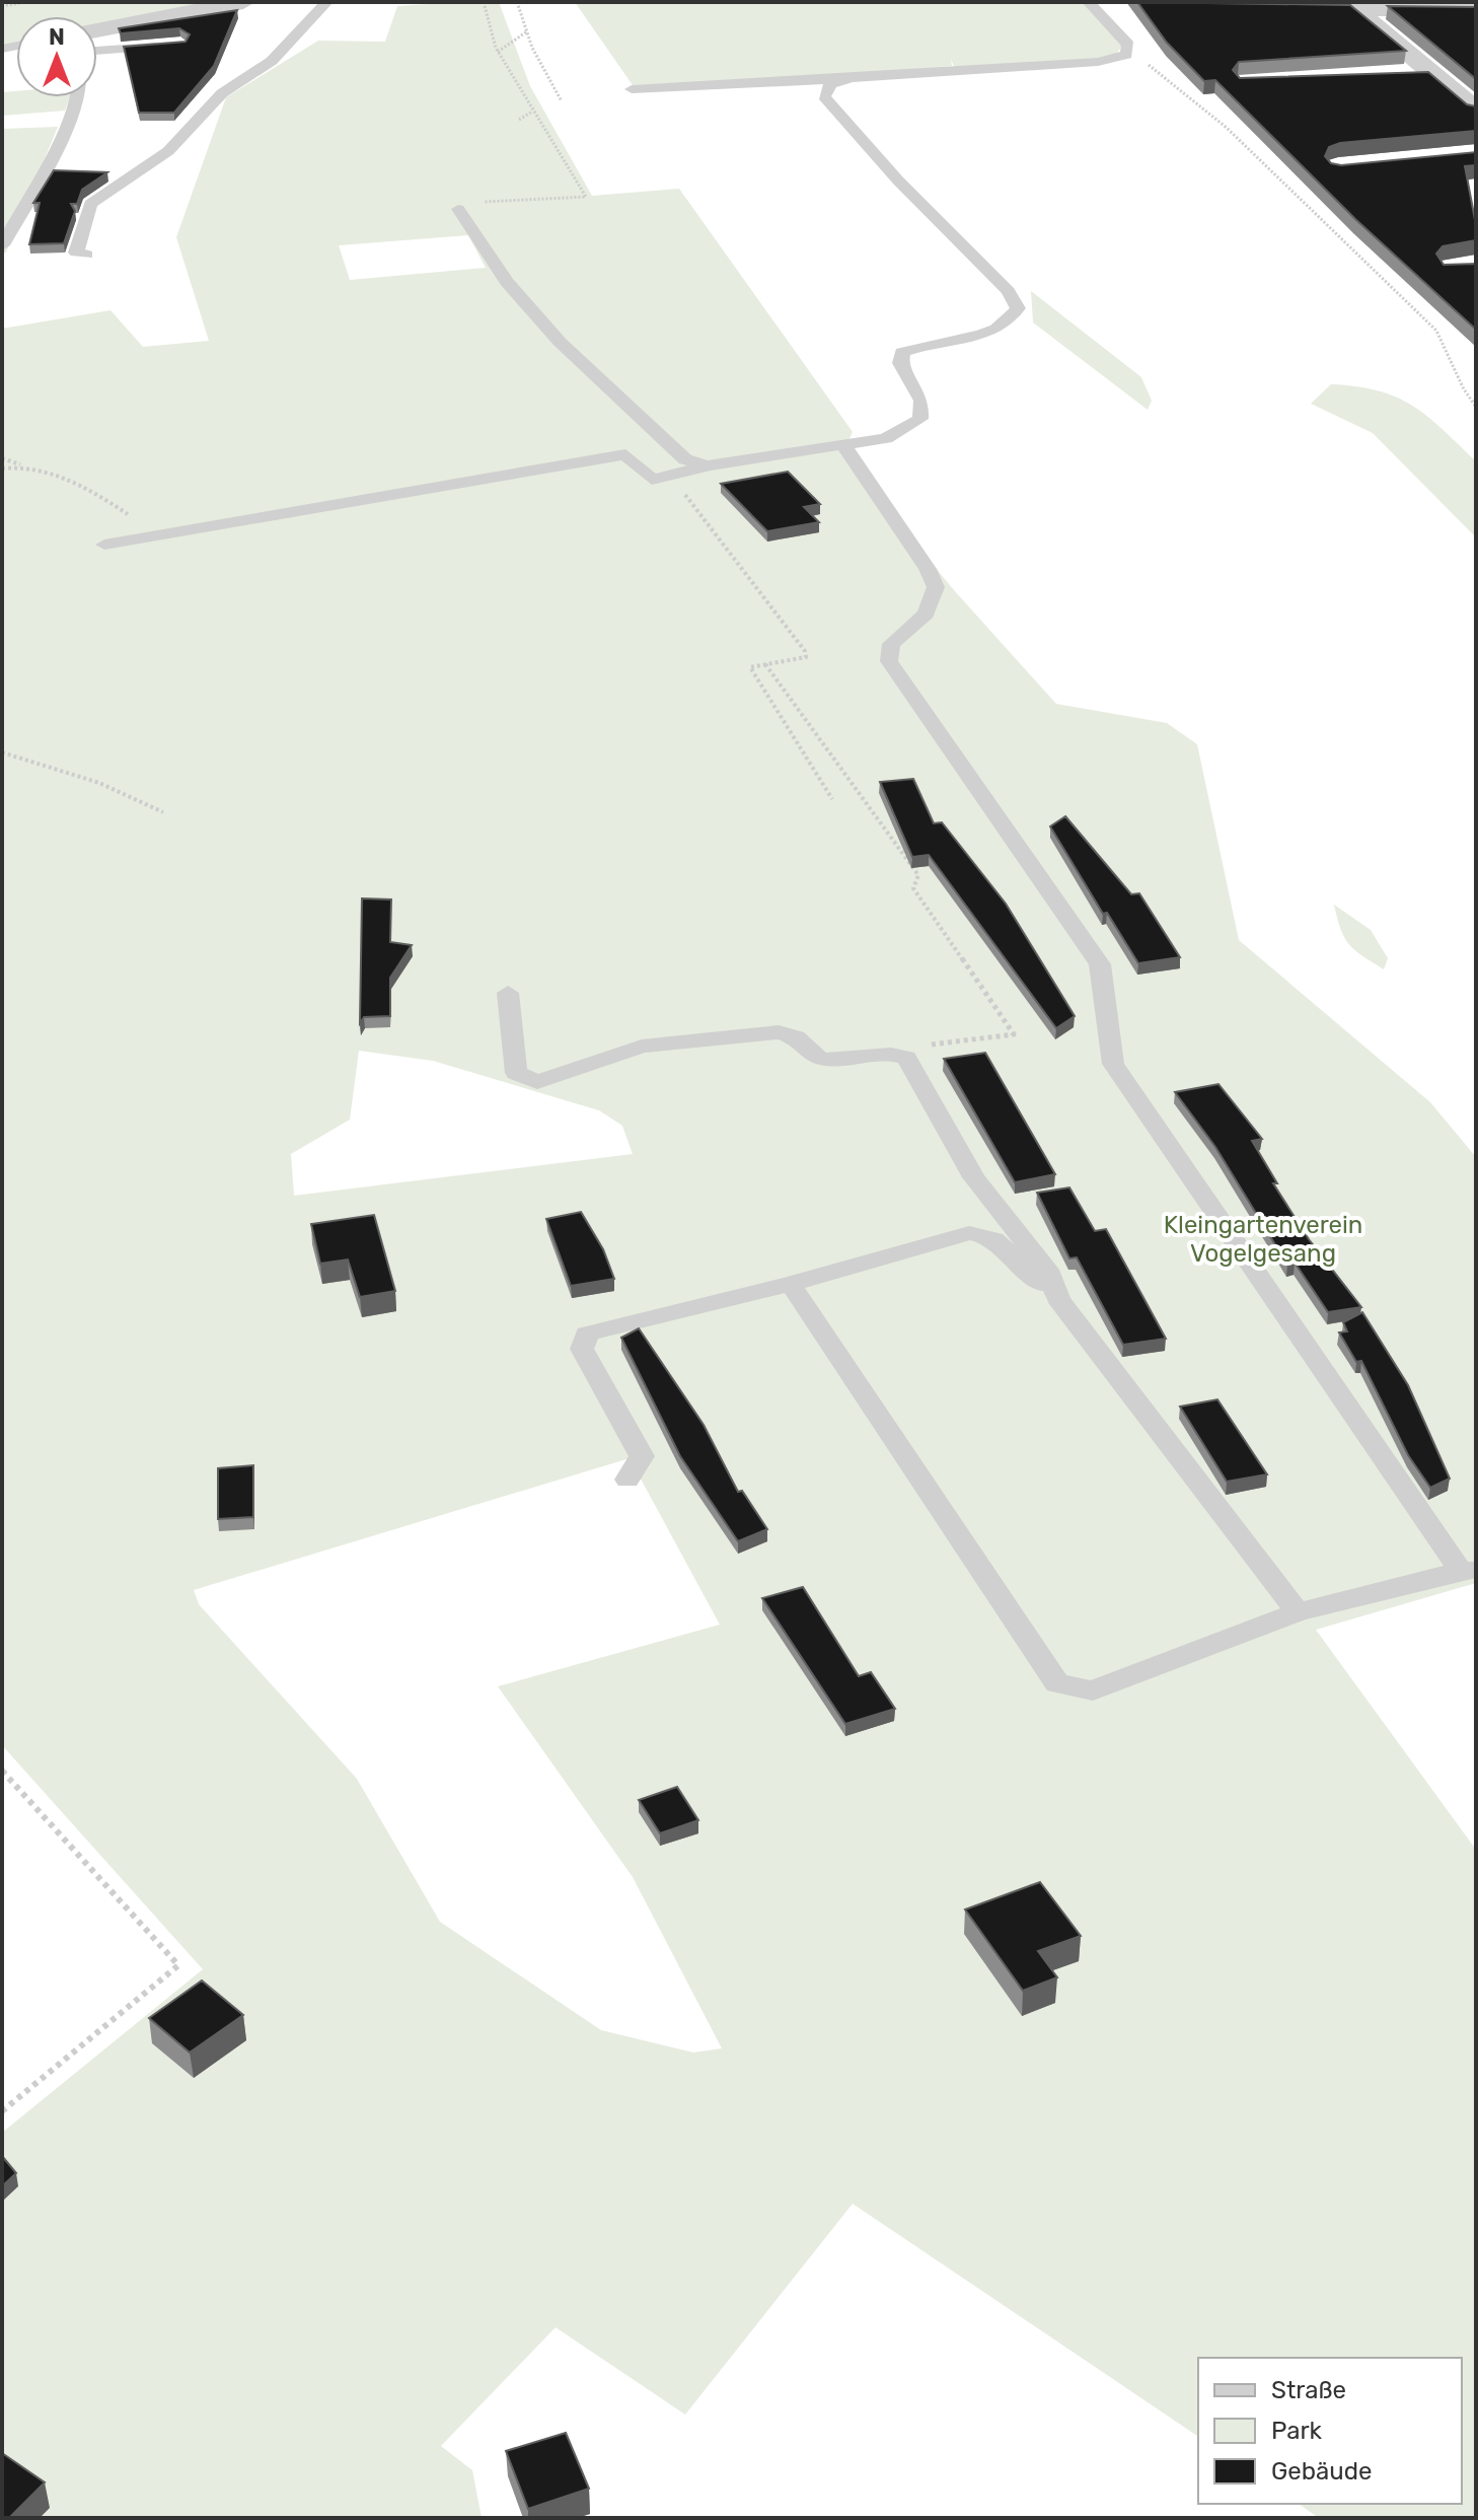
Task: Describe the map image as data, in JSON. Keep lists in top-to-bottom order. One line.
{"parks":["Kleingartenverein Vogelgesang"],"legend":["Straße","Park","Gebäude"],"north":"top"}
